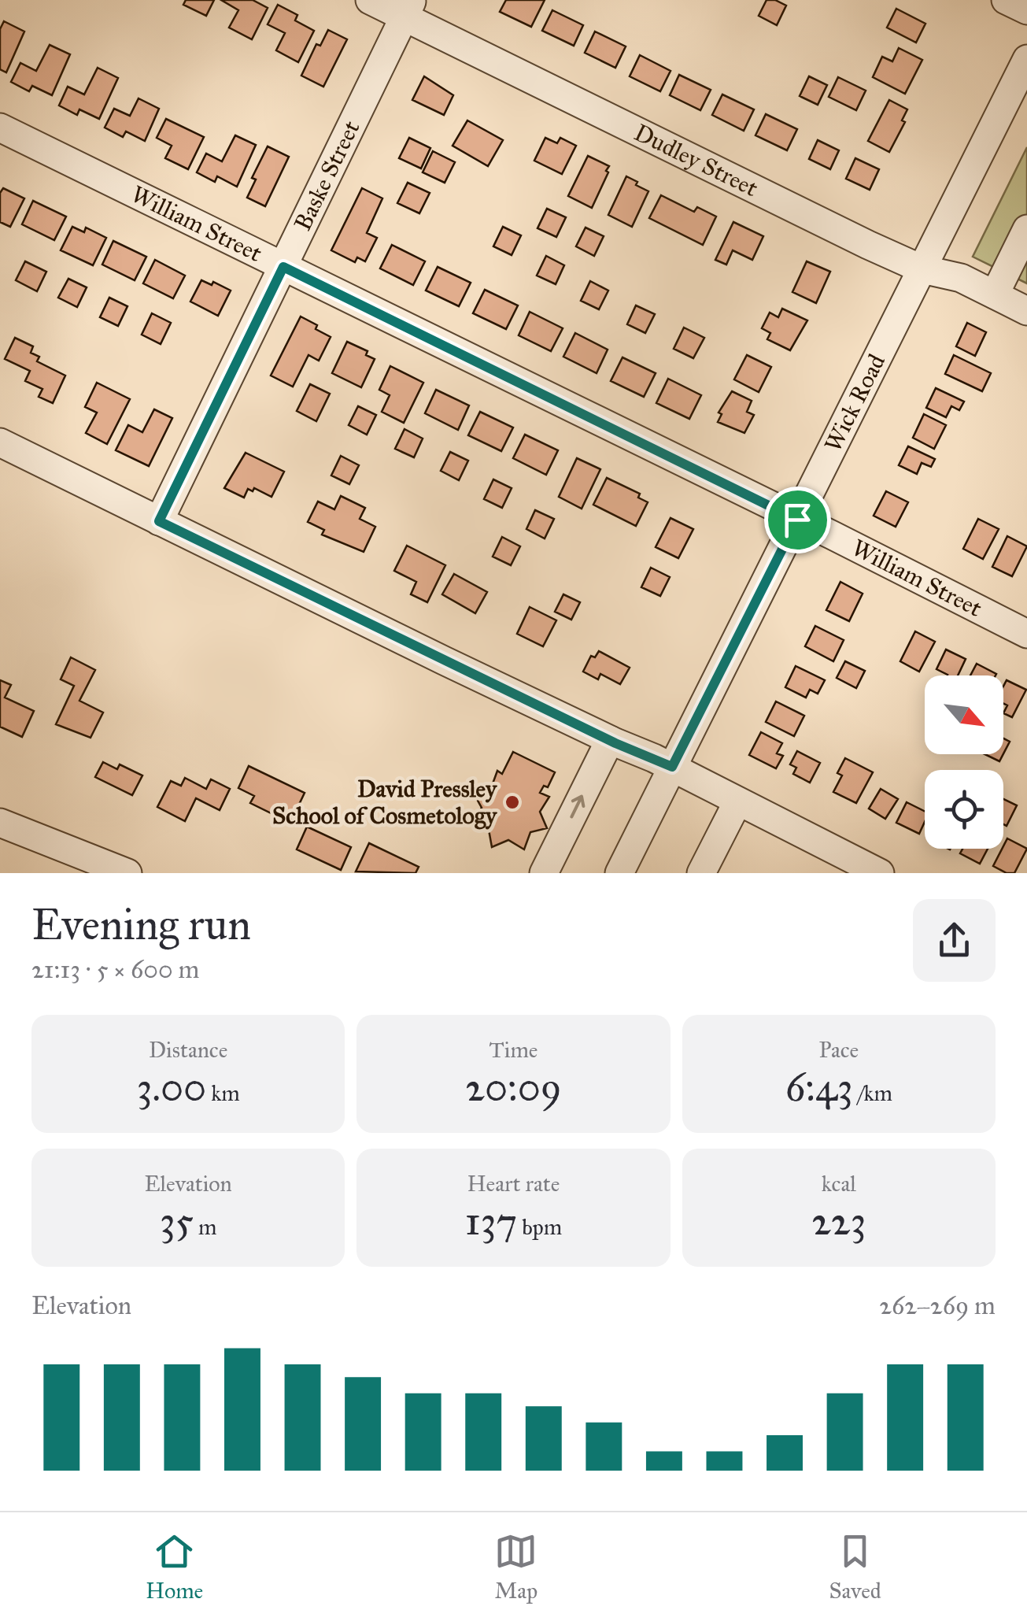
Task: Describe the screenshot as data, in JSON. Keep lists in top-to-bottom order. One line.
{"streets":{"street":["Dudley Street","Baske Street","William Street","Wick Road"]},"crossings":[["Dudley Street","Baske Street"],["Dudley Street","Wick Road"],["Baske Street","William Street"],["William Street","Wick Road"]],"places":["David Pressley School of Cosmetology"],"north":"bottom right","page":{"heading":["Evening run","21:13 · 5 × 600 m"],"stats":[["Distance","3.00 km"],["Time","20:09"],["Pace","6:43 /km"],["Elevation","35 m"],["Heart rate","137 bpm"],["kcal","223"]],"chart":["Elevation","262–269 m"],"tabs":["Home","Map","Saved"]}}
